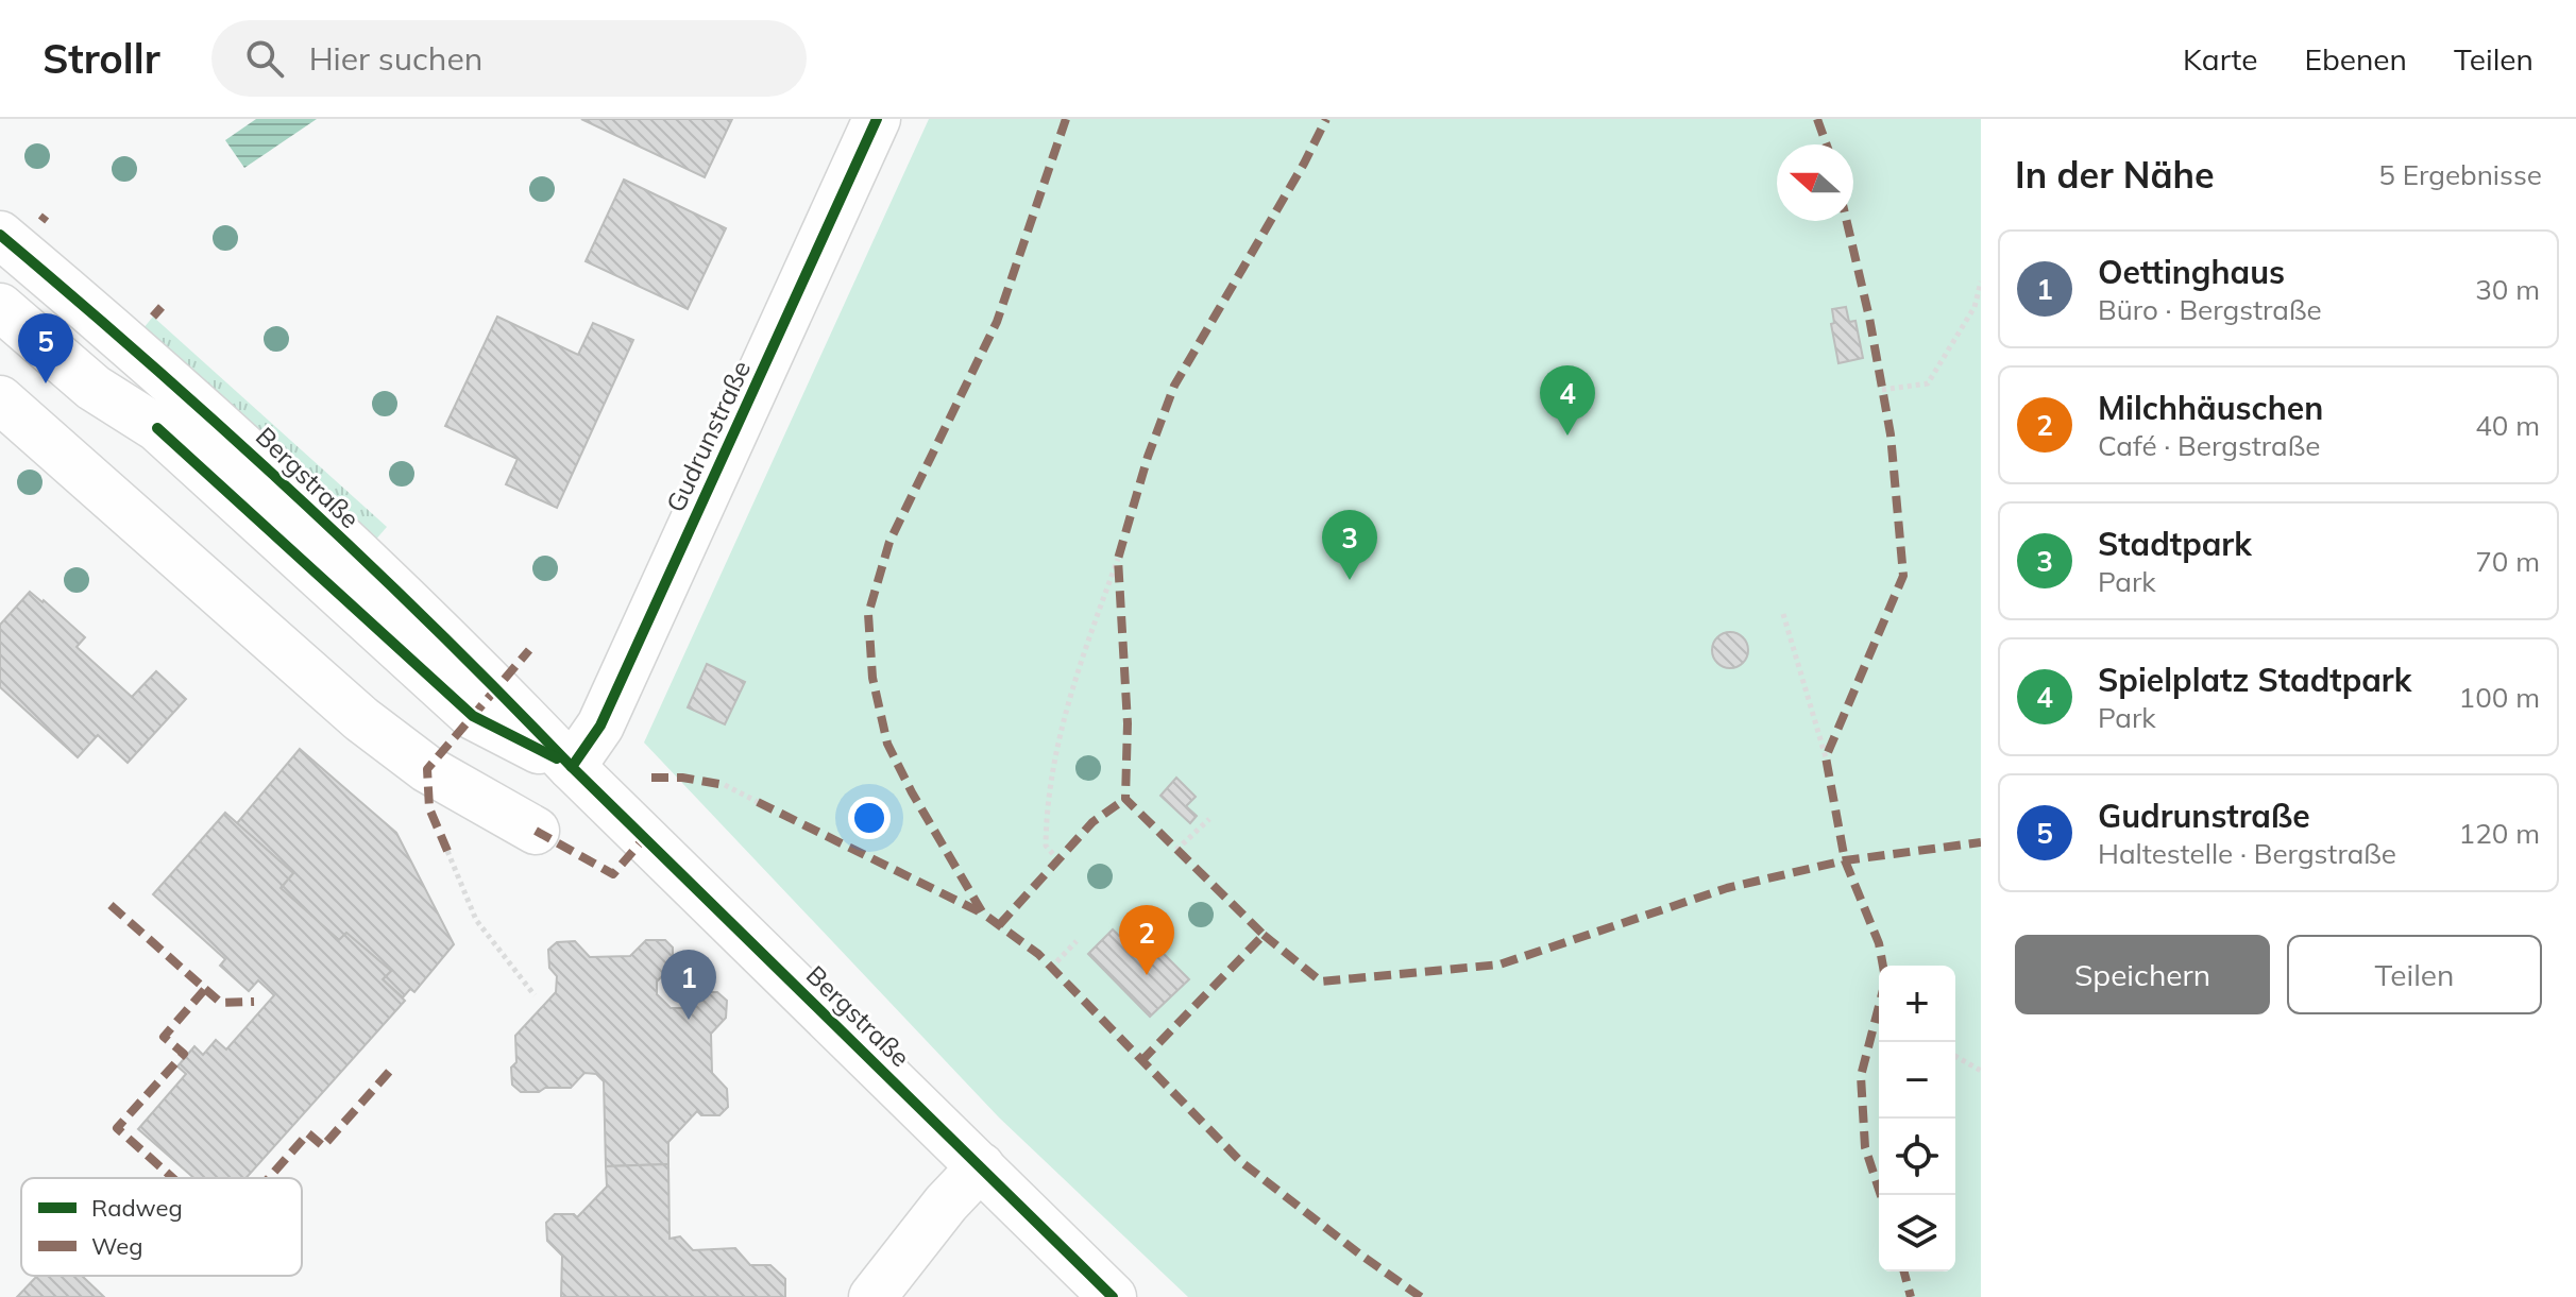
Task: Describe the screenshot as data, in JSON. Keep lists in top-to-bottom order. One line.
{"streets":{"street":["Gudrunstraße","Bergstraße"]},"crossings":[["Gudrunstraße","Bergstraße"]],"legend":["Radweg","Weg"],"north":"left","page":{"header":"Strollr","search":"Hier suchen","nav":["Karte","Ebenen","Teilen"],"heading":["In der Nähe","5 Ergebnisse"],"list":[{"mark":"1","name":"Oettinghaus","note":"Büro · Bergstraße","value":"30 m"},{"mark":"2","name":"Milchhäuschen","note":"Café · Bergstraße","value":"40 m"},{"mark":"3","name":"Stadtpark","note":"Park","value":"70 m"},{"mark":"4","name":"Spielplatz Stadtpark","note":"Park","value":"100 m"},{"mark":"5","name":"Gudrunstraße","note":"Haltestelle · Bergstraße","value":"120 m"}],"pins":["5","4","3","2","1"],"buttons":["Speichern","Teilen"],"map_buttons":["+","−"]}}
